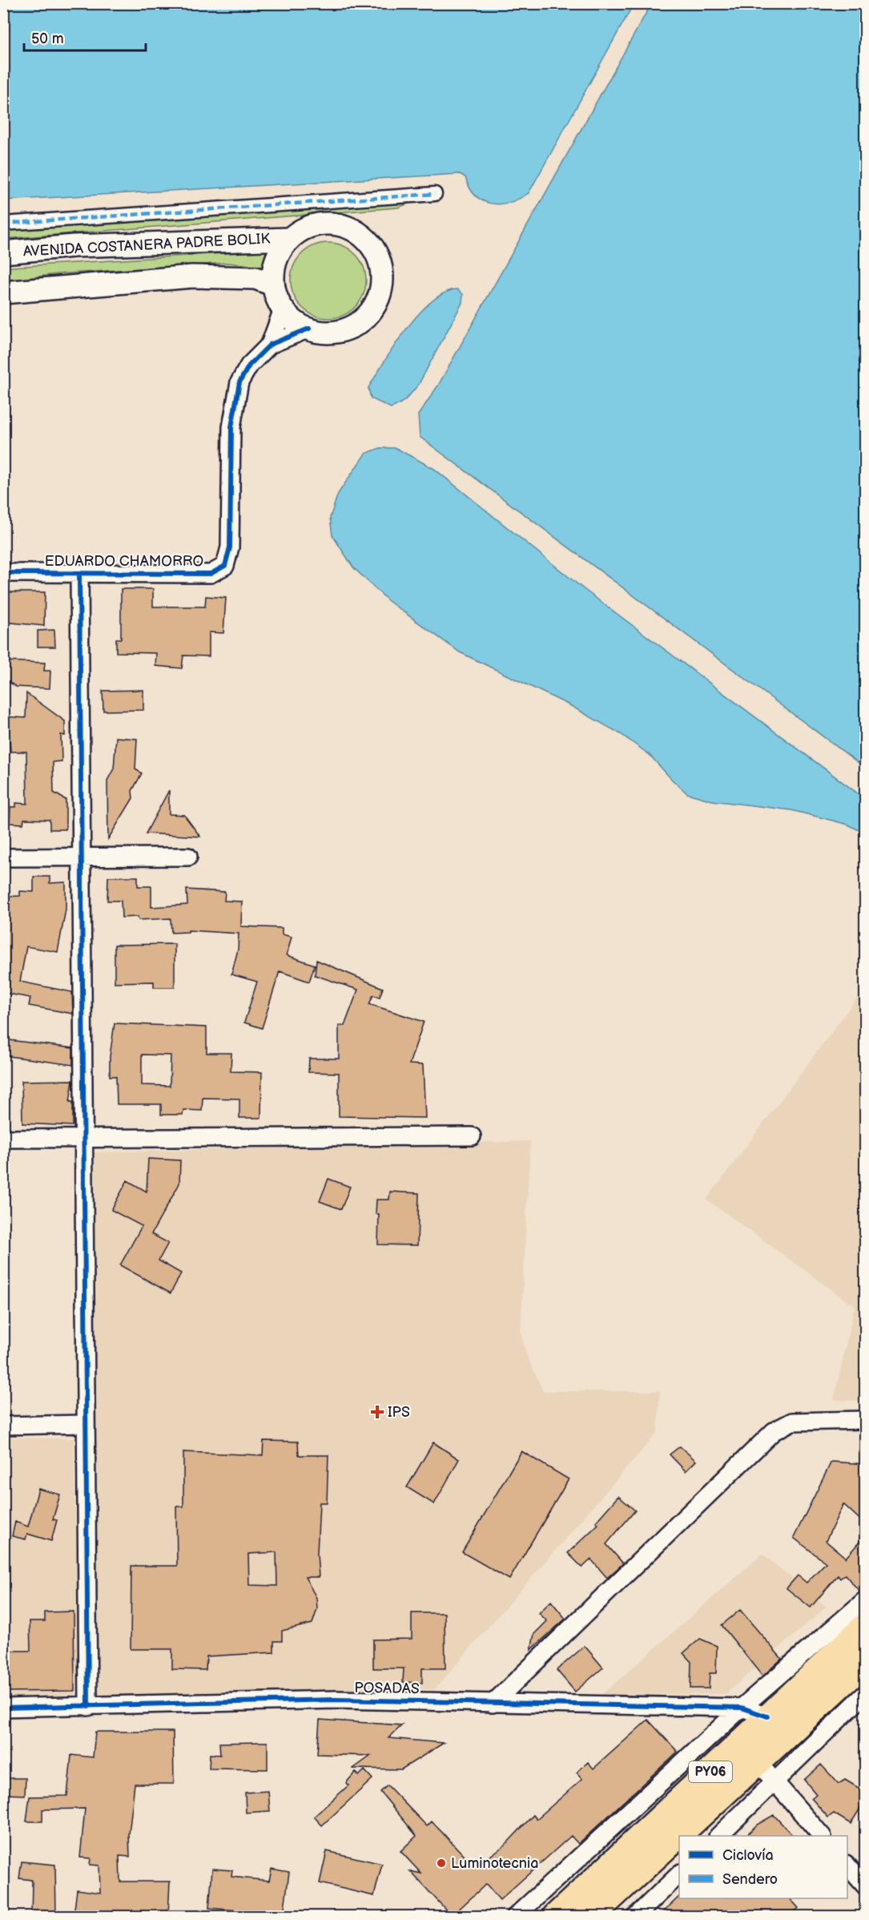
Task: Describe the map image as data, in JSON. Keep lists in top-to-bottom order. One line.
{"streets":{"highway":["PY06"],"street":["AVENIDA COSTANERA PADRE BOLIK","EDUARDO CHAMORRO","POSADAS"]},"crossings":[["AVENIDA COSTANERA PADRE BOLIK","EDUARDO CHAMORRO"],["POSADAS","PY06"]],"places":{"health":["IPS"],"other":["Luminotecnia"]},"legend":["Ciclovía","Sendero"],"scale_bar":"50 m"}
